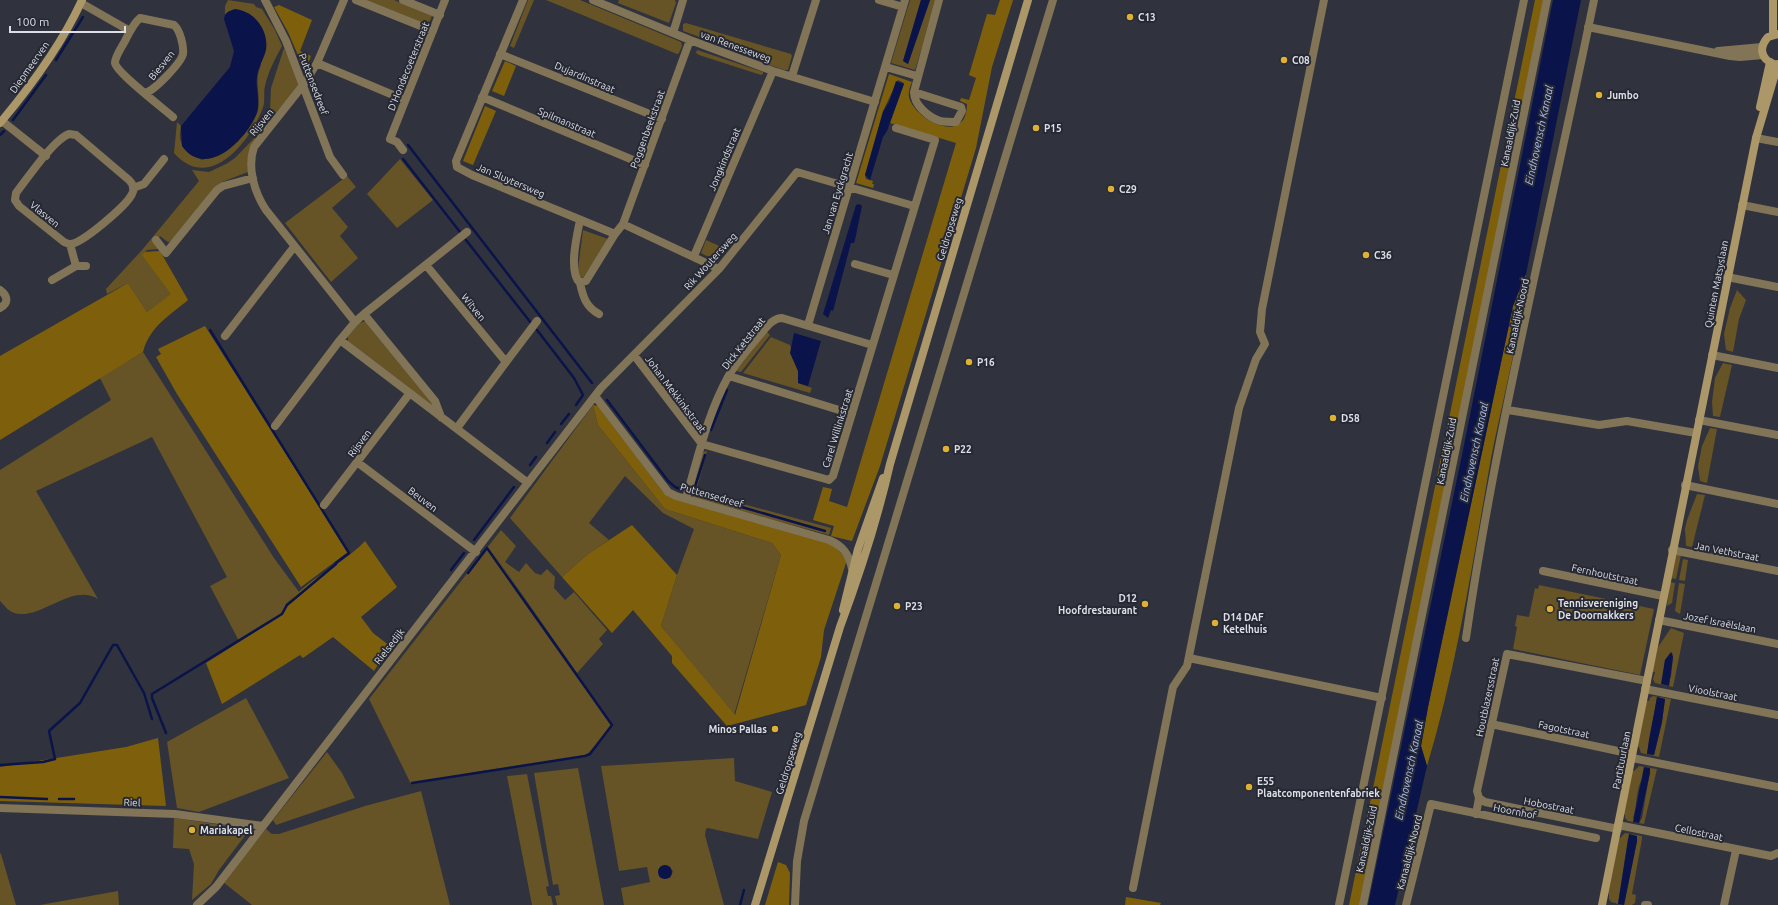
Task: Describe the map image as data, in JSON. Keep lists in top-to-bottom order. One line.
{"streets":{"main road":["Diepmeerven","Geldropseweg","Quinten Matsyslaan","Partituurlaan"],"street":["van Renesseweg","Biesven","D'Hondecoeterstraat","Dujardinstraat","Puttensedreef","Rijsven","Spilmanstraat","Poggenbeekstraat","Kanaaldijk-Zuid","Jongkindstraat","Jan Sluytersweg","Jan van Eyckgracht","Vlasven","Rik Woutersweg","Witven","Kanaaldijk-Noord","Dick Ketstraat","Johan Mekkinkstraat","Carel Willinkstraat","Beuven","Jan Vethstraat","Fernhoutstraat","Jozef Israëlslaan","Rielsedijk","Vioolstraat","Houtblazersstraat","Fagotstraat","Riel","Hobostraat","Hoornhof","Cellostraat"]},"crossings":[["van Renesseweg","Poggenbeekstraat"],["van Renesseweg","Jongkindstraat"],["van Renesseweg","Jan van Eyckgracht"],["Dujardinstraat","Poggenbeekstraat"],["Dujardinstraat","Jan Sluytersweg"],["Puttensedreef","Rijsven"],["Puttensedreef","Geldropseweg"],["Puttensedreef","Rik Woutersweg"],["Puttensedreef","Dick Ketstraat"],["Puttensedreef","Rielsedijk"],["Rijsven","Beuven"],["Spilmanstraat","Poggenbeekstraat"],["Spilmanstraat","Jan Sluytersweg"],["Jan van Eyckgracht","Rik Woutersweg"],["Jan van Eyckgracht","Dick Ketstraat"],["Rik Woutersweg","Johan Mekkinkstraat"],["Rik Woutersweg","Rielsedijk"],["Quinten Matsyslaan","Jan Vethstraat"],["Quinten Matsyslaan","Fernhoutstraat"],["Quinten Matsyslaan","Jozef Israëlslaan"],["Quinten Matsyslaan","Partituurlaan"],["Kanaaldijk-Noord","Hoornhof"],["Dick Ketstraat","Johan Mekkinkstraat"],["Dick Ketstraat","Carel Willinkstraat"],["Johan Mekkinkstraat","Carel Willinkstraat"],["Beuven","Rielsedijk"],["Jozef Israëlslaan","Partituurlaan"],["Rielsedijk","Riel"],["Vioolstraat","Houtblazersstraat"],["Vioolstraat","Partituurlaan"],["Houtblazersstraat","Fagotstraat"],["Houtblazersstraat","Partituurlaan"],["Houtblazersstraat","Hobostraat"],["Houtblazersstraat","Hoornhof"],["Fagotstraat","Partituurlaan"],["Partituurlaan","Hobostraat"],["Partituurlaan","Cellostraat"],["Hobostraat","Cellostraat"]],"water":["Eindhovensch Kanaal"],"places":["C13","C08","Jumbo","P15","C29","C36","P16","D58","P22","D12 Hoofdrestaurant","P23","Tennisvereniging De Doornakkers","D14 DAF Ketelhuis","Minos Pallas","E55 Plaatcomponentenfabriek","Mariakapel"],"scale_bar":"100 m"}
